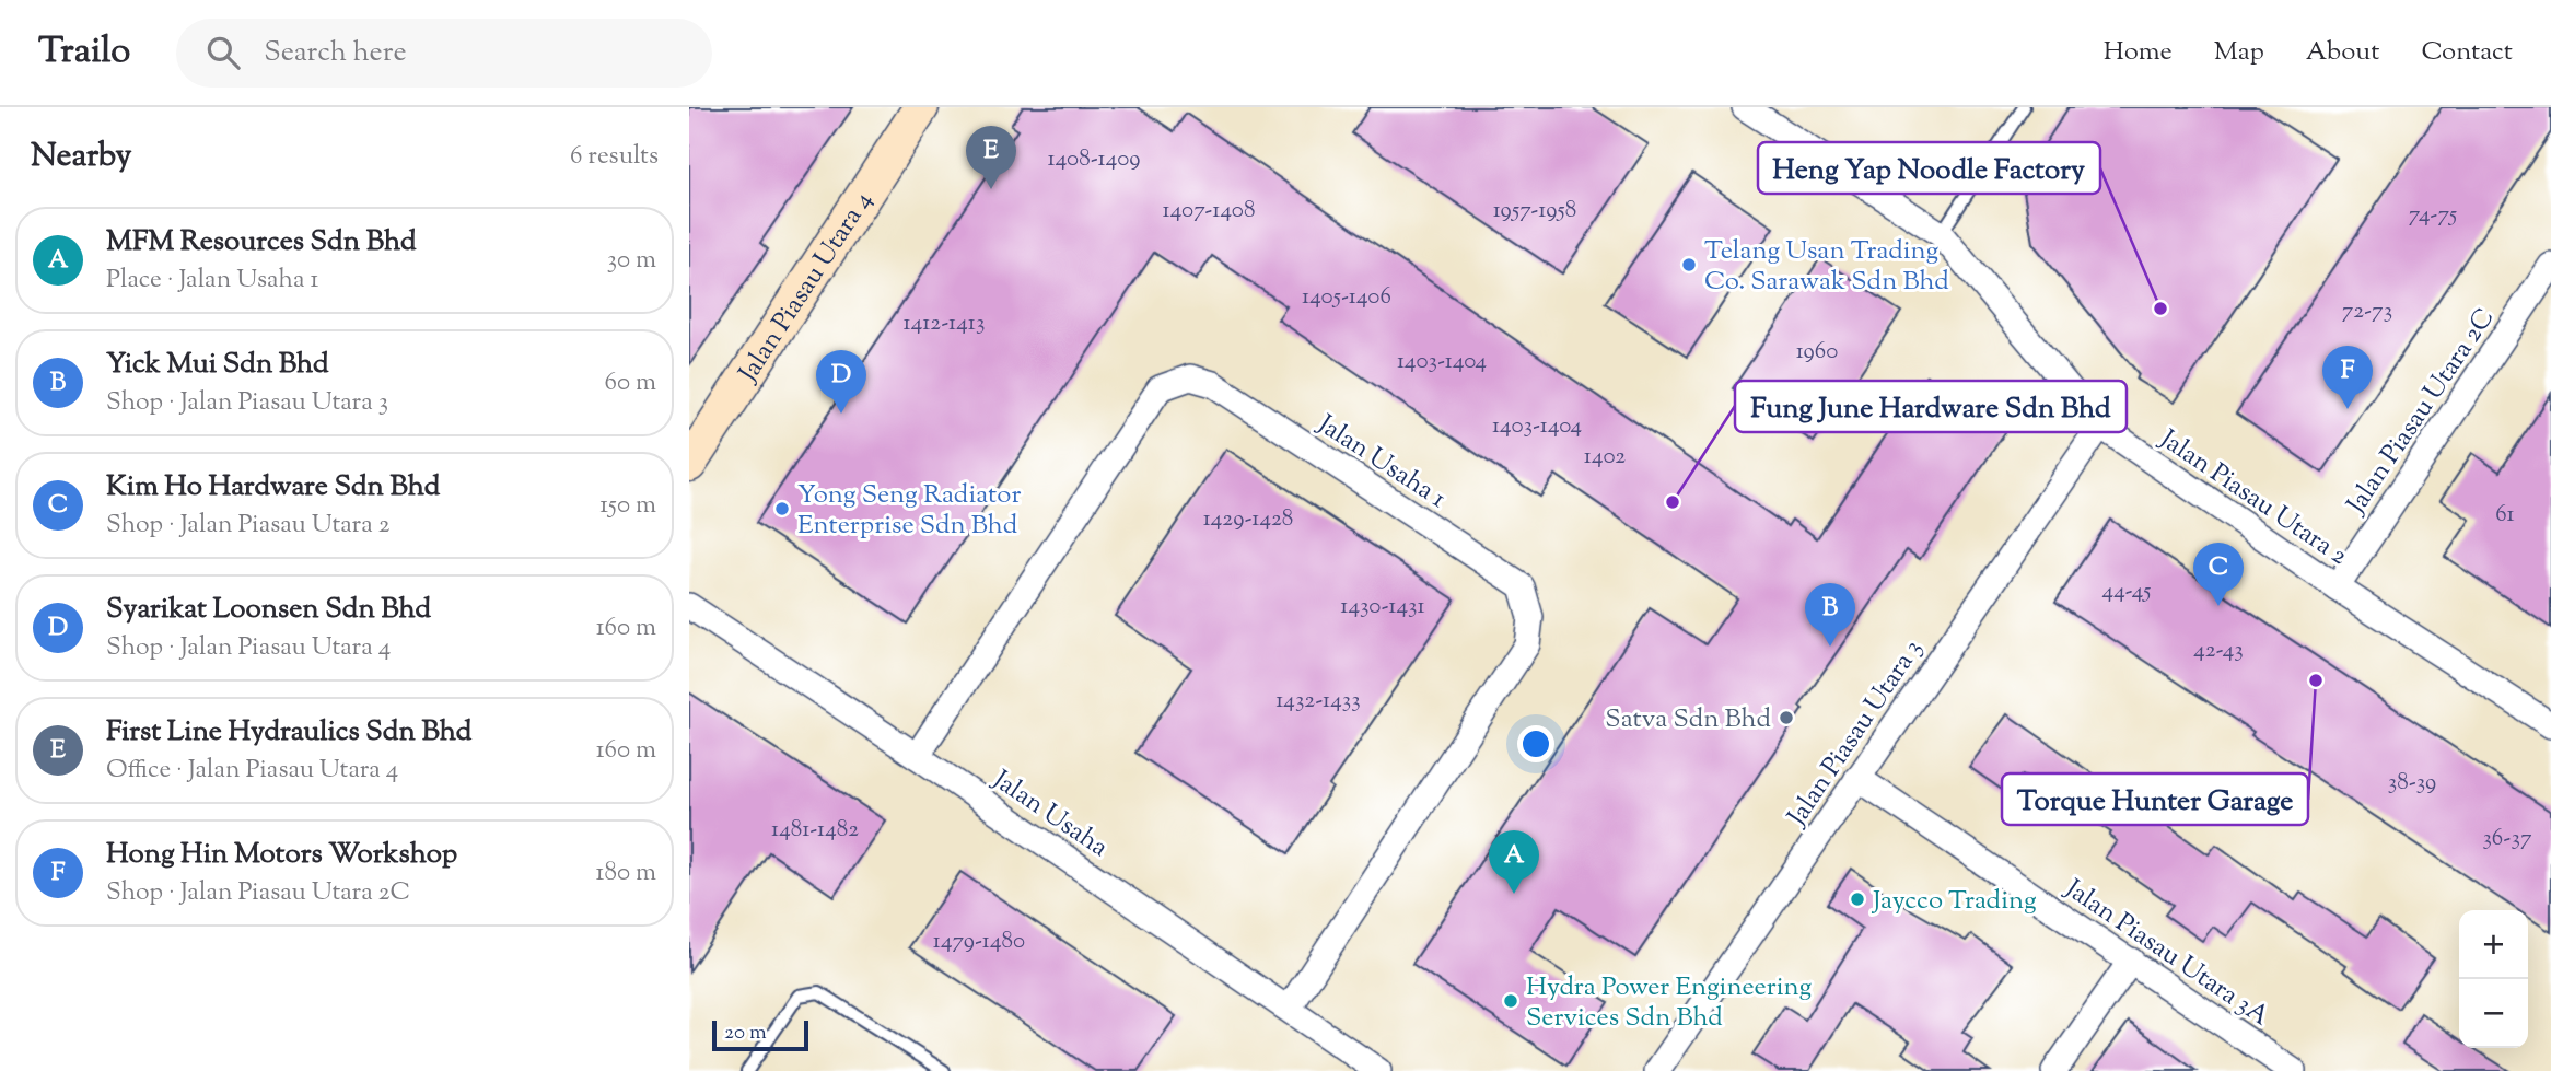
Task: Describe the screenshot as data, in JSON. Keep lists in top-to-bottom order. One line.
{"streets":{"street":["Jalan Piasau Utara 4","Jalan Piasau Utara 2C","Jalan Usaha 1","Jalan Piasau Utara 2","Jalan Piasau Utara 3","Jalan Usaha","Jalan Piasau Utara 3A"]},"crossings":[["Jalan Piasau Utara 2C","Jalan Piasau Utara 2"],["Jalan Usaha 1","Jalan Usaha"],["Jalan Piasau Utara 2","Jalan Piasau Utara 3"],["Jalan Piasau Utara 3","Jalan Piasau Utara 3A"]],"places":["Telang Usan Trading Co. Sarawak Sdn Bhd","Heng Yap Noodle Factory","Fung June Hardware Sdn Bhd","Yong Seng Radiator Enterprise Sdn Bhd","Torque Hunter Garage","Satva Sdn Bhd","Jaycco Trading","Hydra Power Engineering Services Sdn Bhd"],"house_numbers":["1408-1409","1407-1408","1957-1958","74-75","1405-1406","72-73","1412-1413","1960","1403-1404","1403-1404","1402","61","1429-1428","44-45","1430-1431","42-43","1432-1433","38-39","1481-1482","36-37","1479-1480"],"scale_bar":"20 m","page":{"header":"Trailo","search":"Search here","nav":["Home","Map","About","Contact"],"heading":["Nearby","6 results"],"pins":["E","F","D","C","B","A"],"list":[{"mark":"A","name":"MFM Resources Sdn Bhd","note":"Place · Jalan Usaha 1","value":"30 m"},{"mark":"B","name":"Yick Mui Sdn Bhd","note":"Shop · Jalan Piasau Utara 3","value":"60 m"},{"mark":"C","name":"Kim Ho Hardware Sdn Bhd","note":"Shop · Jalan Piasau Utara 2","value":"150 m"},{"mark":"D","name":"Syarikat Loonsen Sdn Bhd","note":"Shop · Jalan Piasau Utara 4","value":"160 m"},{"mark":"E","name":"First Line Hydraulics Sdn Bhd","note":"Office · Jalan Piasau Utara 4","value":"160 m"},{"mark":"F","name":"Hong Hin Motors Workshop","note":"Shop · Jalan Piasau Utara 2C","value":"180 m"}],"map_buttons":["+","−"],"scale":"20 m"}}
